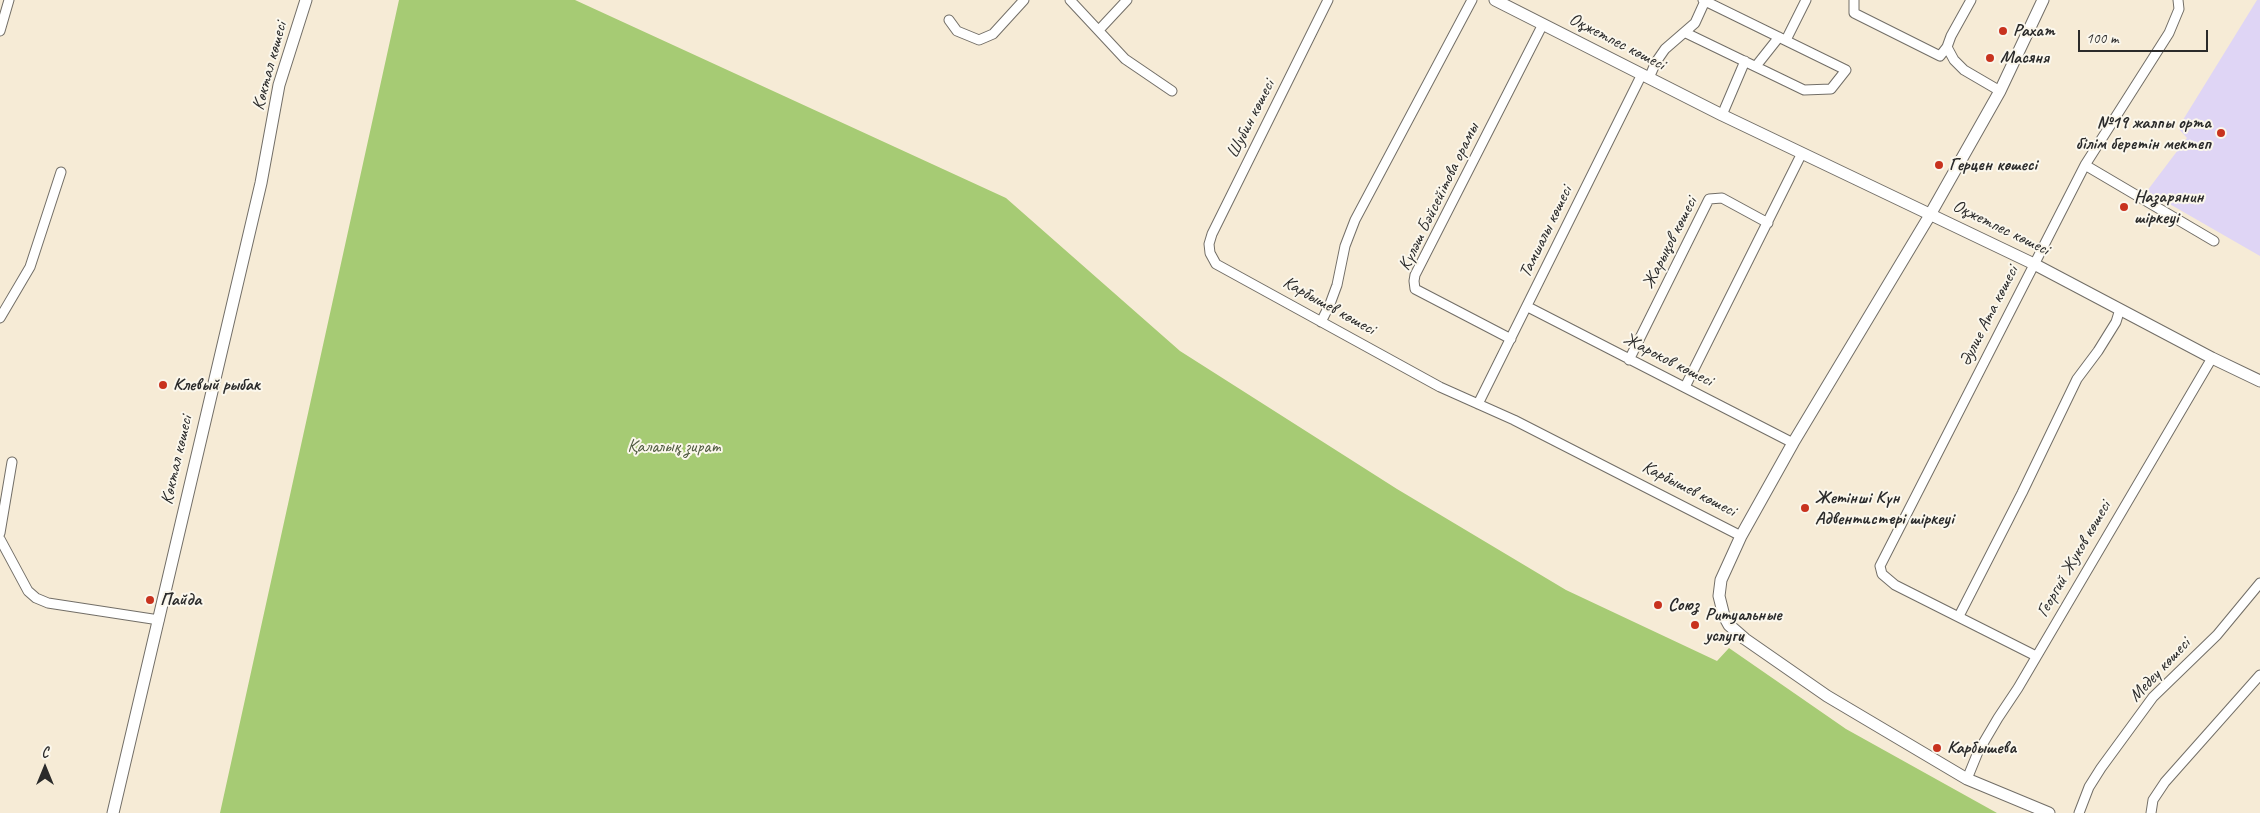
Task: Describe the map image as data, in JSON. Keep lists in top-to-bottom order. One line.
{"streets":{"street":["Оқжетпес көшесі","Көктал көшесі","Шубин көшесі","Күләш Бәйсейітова орамы","Тамшалы көшесі","Жарықов көшесі","Карбышев көшесі","Әулие Ата көшесі","Жароков көшесі","Георгий Жуков көшесі","Медеу көшесі"]},"crossings":[["Оқжетпес көшесі","Күләш Бәйсейітова орамы"],["Оқжетпес көшесі","Тамшалы көшесі"],["Оқжетпес көшесі","Әулие Ата көшесі"],["Оқжетпес көшесі","Георгий Жуков көшесі"],["Шубин көшесі","Карбышев көшесі"],["Күләш Бәйсейітова орамы","Тамшалы көшесі"],["Тамшалы көшесі","Карбышев көшесі"],["Тамшалы көшесі","Жароков көшесі"],["Жарықов көшесі","Жароков көшесі"],["Карбышев көшесі","Георгий Жуков көшесі"],["Әулие Ата көшесі","Георгий Жуков көшесі"]],"parks":["Қалалық зират"],"places":["Рахат","Масяня","№19 жалпы орта білім беретін мектеп","Герцен көшесі","Назарянин шіркеуі","Клевый рыбак","Жетінші Күн Адвентистері шіркеуі","Пайда","Союз","Ритуальные услуги","Карбышева"],"scale_bar":"100 m","north":"top"}
